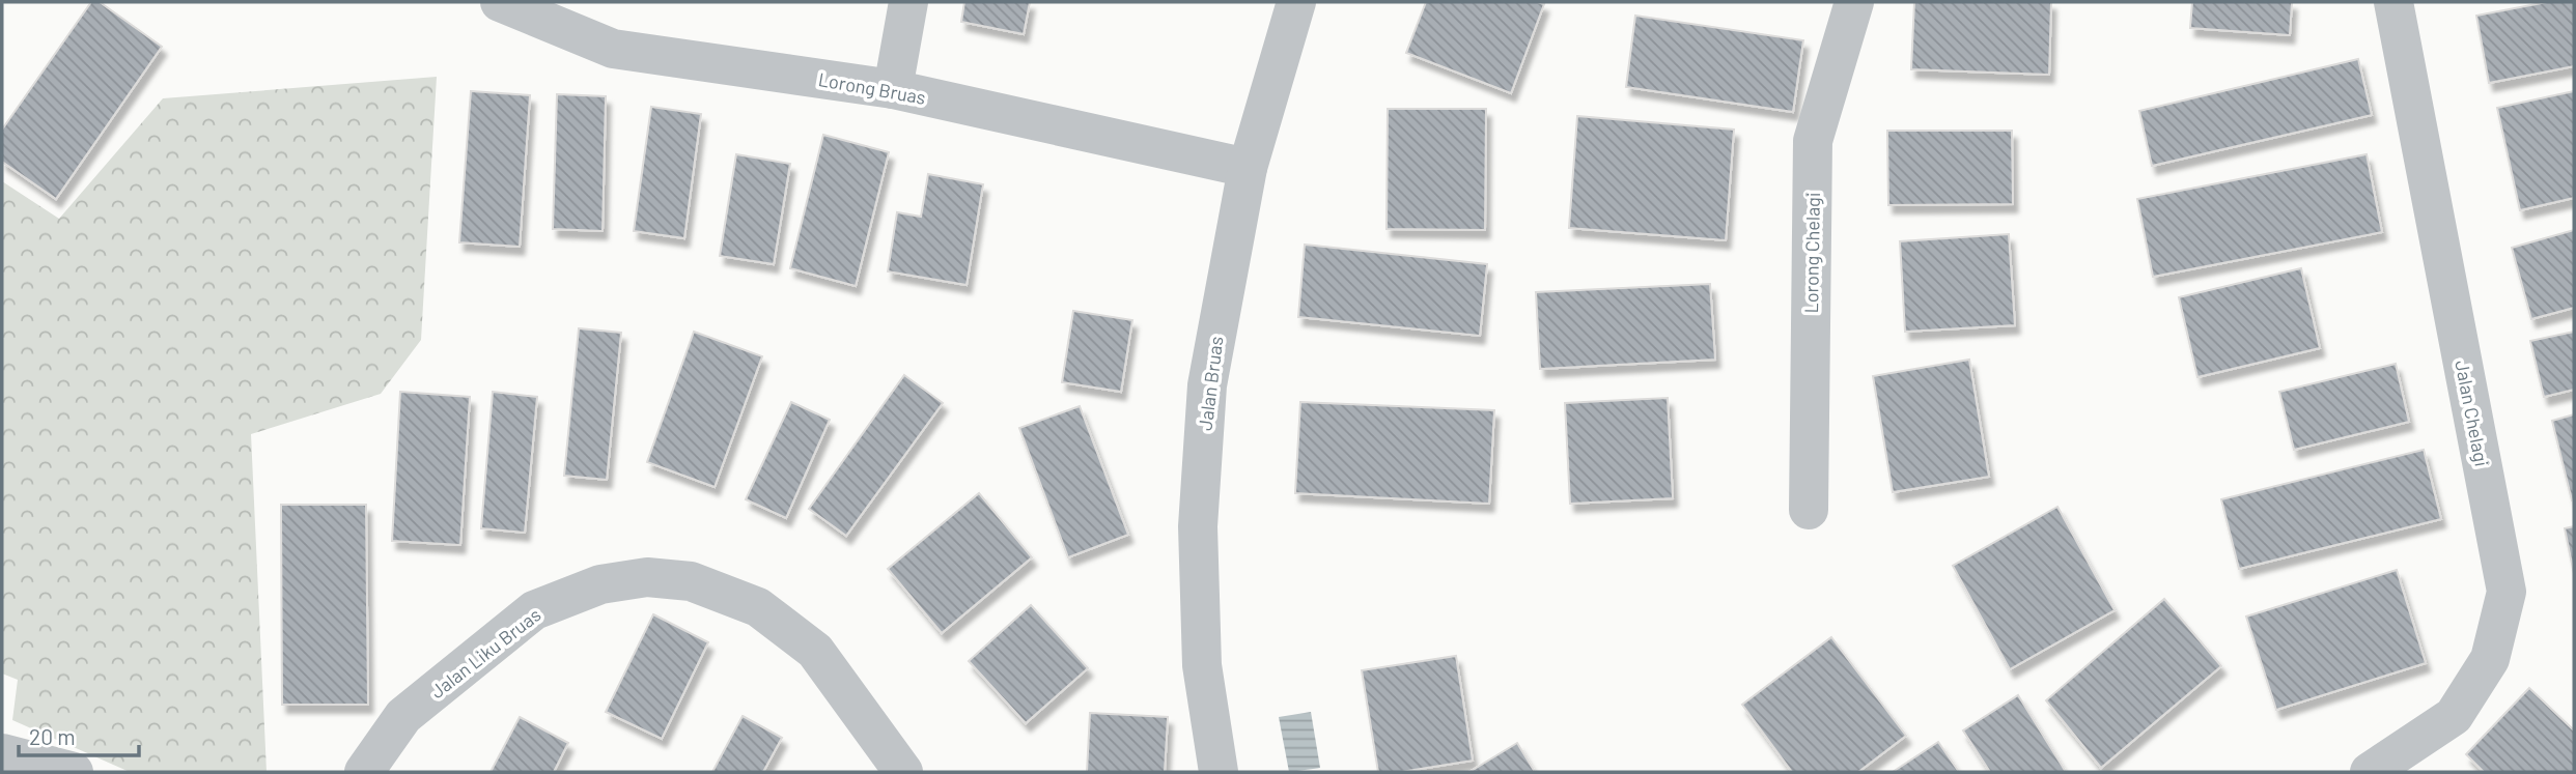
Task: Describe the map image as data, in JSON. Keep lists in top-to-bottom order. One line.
{"streets":{"street":["Lorong Bruas","Lorong Chelagi","Jalan Bruas","Jalan Chelagi","Jalan Liku Bruas"]},"crossings":[["Lorong Bruas","Jalan Bruas"]],"scale_bar":"20 m"}
